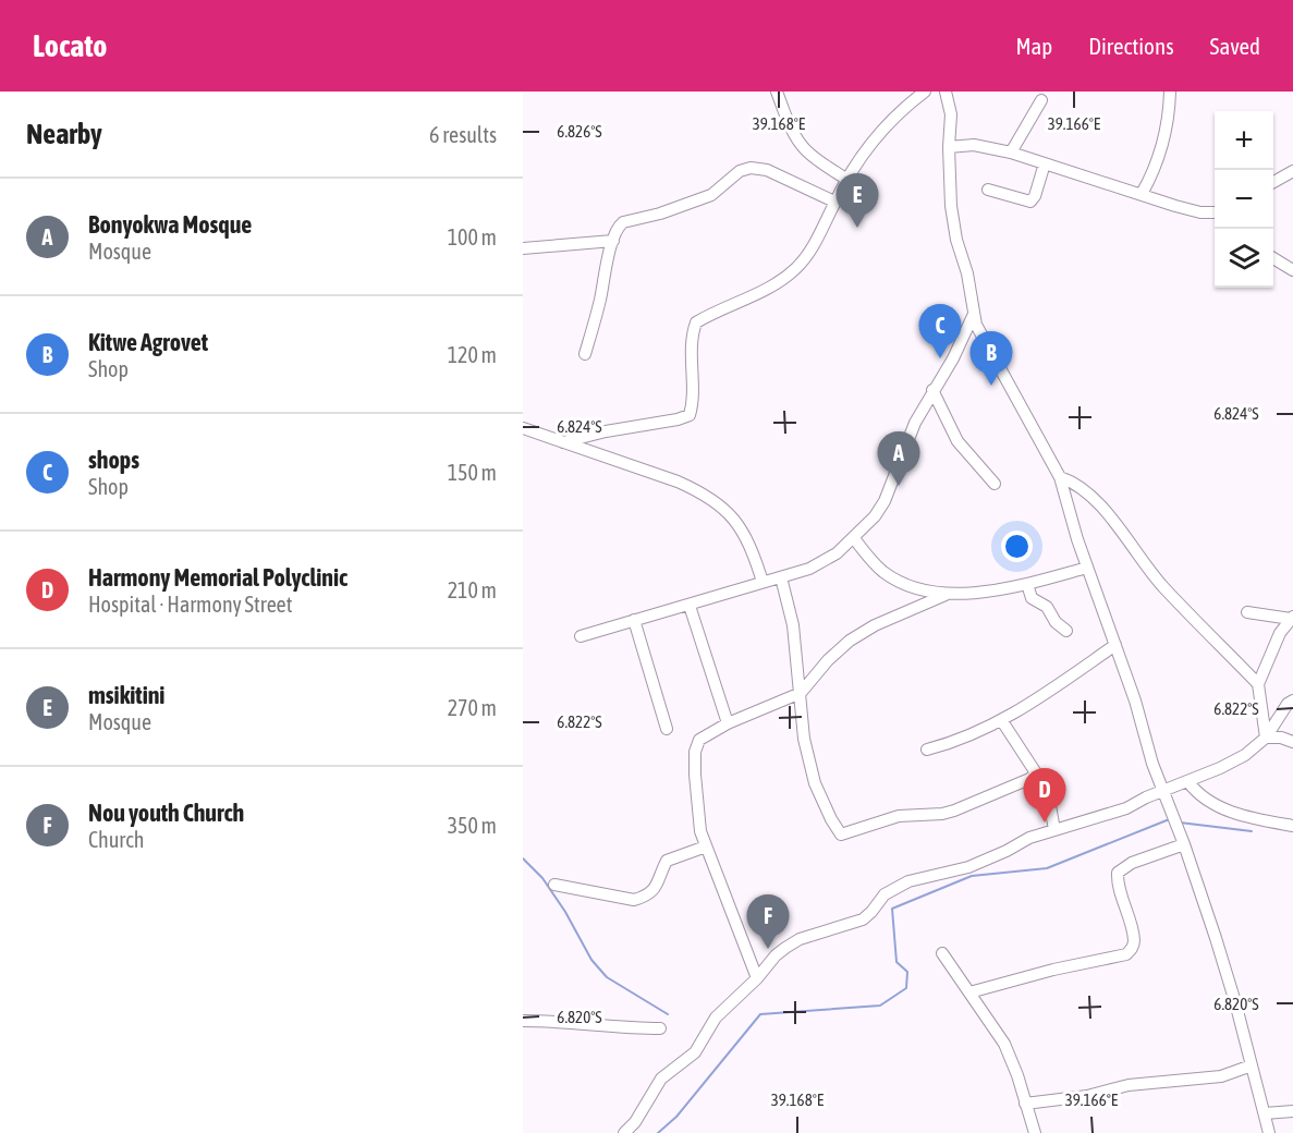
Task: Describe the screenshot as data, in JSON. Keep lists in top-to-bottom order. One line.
{"page":{"header":"Locato","nav":["Map","Directions","Saved"],"heading":["Nearby","6 results"],"map_buttons":["+","−"],"pins":["E","C","B","A","D","F"],"list":[{"mark":"A","name":"Bonyokwa Mosque","note":"Mosque","value":"100 m"},{"mark":"B","name":"Kitwe Agrovet","note":"Shop","value":"120 m"},{"mark":"C","name":"shops","note":"Shop","value":"150 m"},{"mark":"D","name":"Harmony Memorial Polyclinic","note":"Hospital · Harmony Street","value":"210 m"},{"mark":"E","name":"msikitini","note":"Mosque","value":"270 m"},{"mark":"F","name":"Nou youth Church","note":"Church","value":"350 m"}]},"coordinates":["39.168°E","39.166°E","6.826°S","6.824°S","6.822°S","6.820°S"]}
